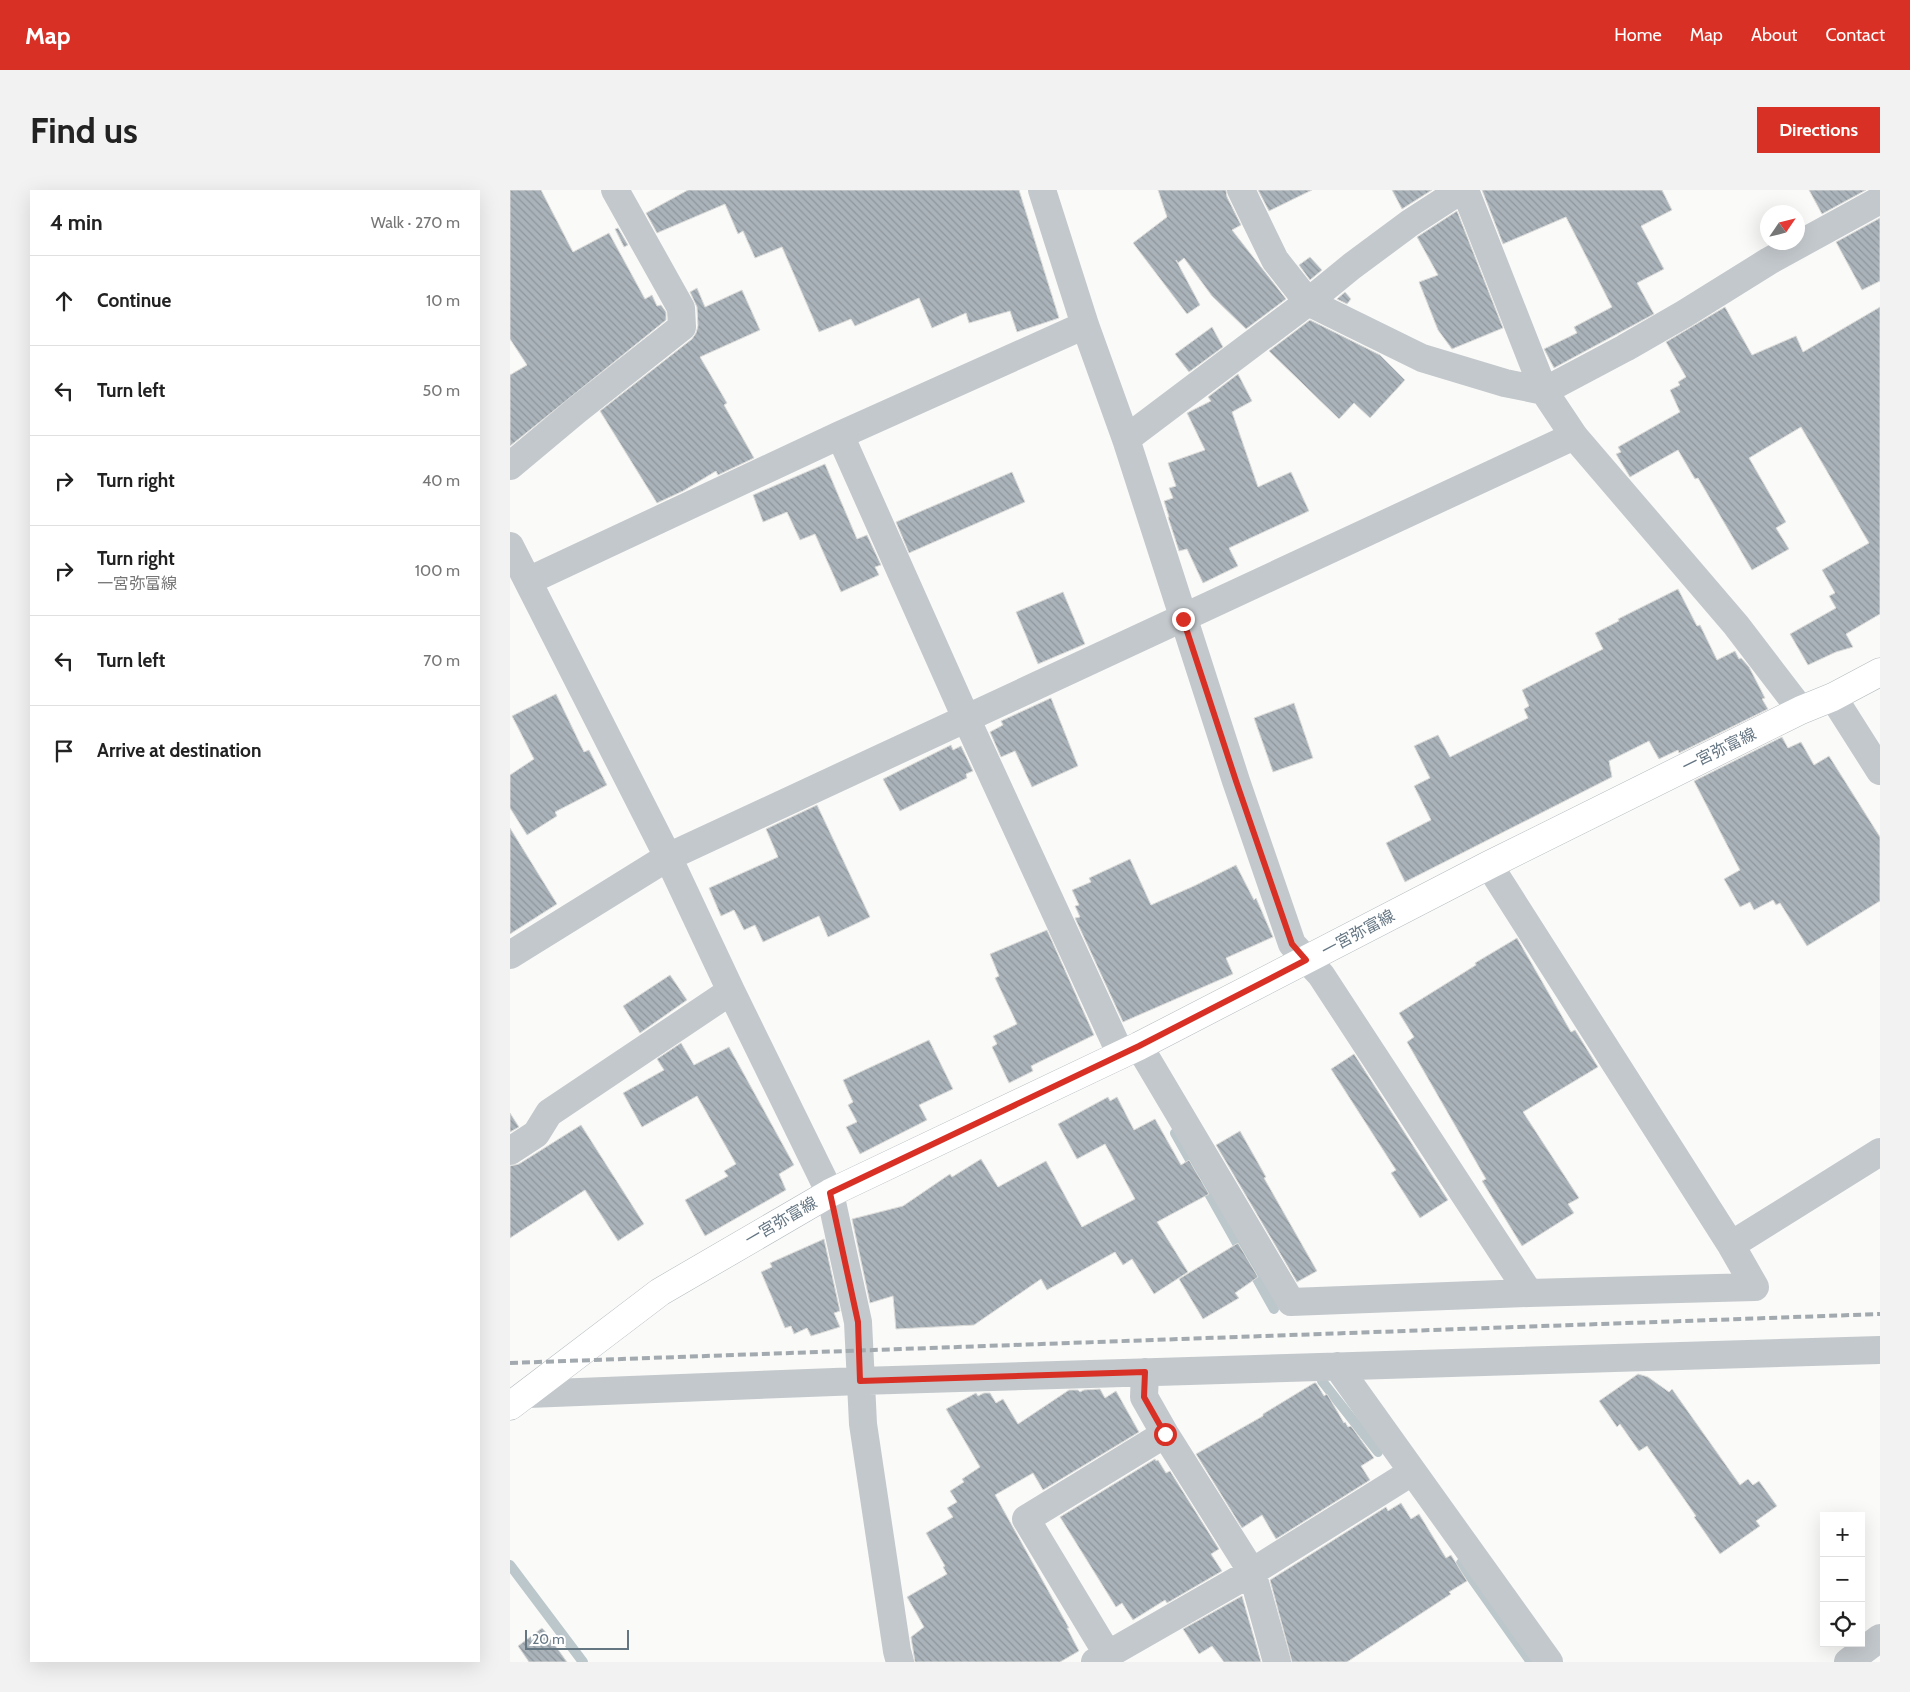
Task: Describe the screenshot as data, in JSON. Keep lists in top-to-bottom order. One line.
{"streets":{"main road":["一宮弥富線"]},"scale_bar":"20 m","north":"top right","page":{"header":"Map","nav":["Home","Map","About","Contact"],"buttons":"Directions","title":"Find us","heading":["4 min","Walk · 270 m"],"list":[["Continue","10 m"],["Turn left","50 m"],["Turn right","40 m"],["Turn right","一宮弥富線","100 m"],["Turn left","70 m"],"Arrive at destination"],"map_buttons":["+","−"],"scale":"20 m"}}
